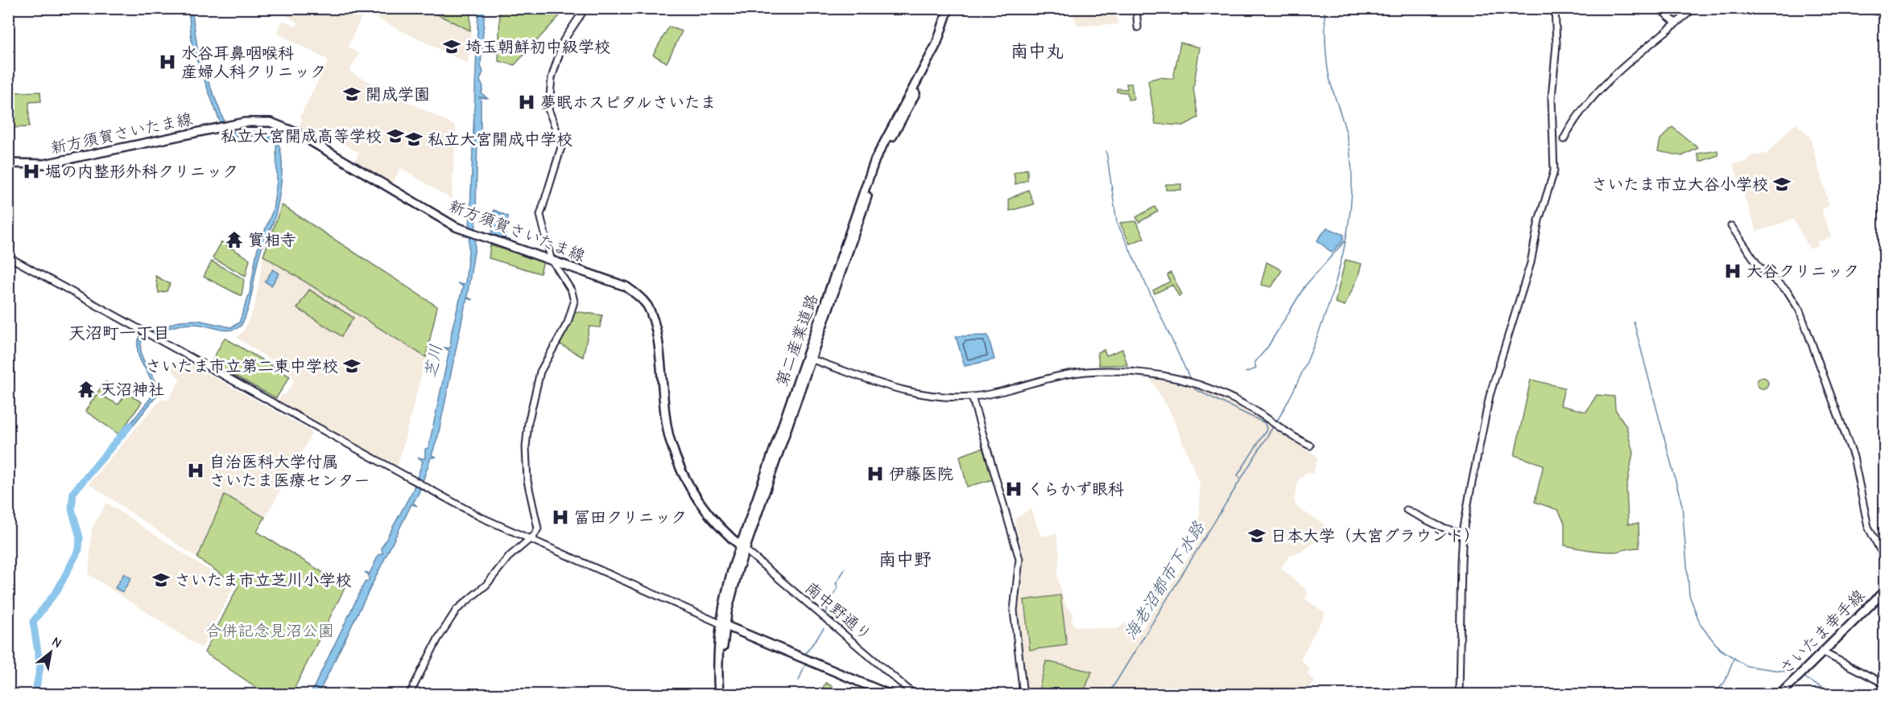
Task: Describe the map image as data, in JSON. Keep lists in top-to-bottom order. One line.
{"streets":{"main road":["新方須賀さいたま線","第二産業道路","さいたま幸手線"],"street":["南中野通り"]},"crossings":[["新方須賀さいたま線","第二産業道路"],["新方須賀さいたま線","南中野通り"],["第二産業道路","南中野通り"]],"districts":["南中丸","天沼町一丁目","南中野"],"water":["芝川","海老沼都市下水路"],"parks":["合併記念見沼公園"],"places":{"school or university":["埼玉朝鮮初中級学校","開成学園","私立大宮開成高等学校","私立大宮開成中学校","さいたま市立大谷小学校","さいたま市立第二東中学校","日本大学（大宮グラウンド）","さいたま市立芝川小学校"],"hospital":["水谷耳鼻咽喉科 産婦人科クリニック","夢眠ホスピタルさいたま","堀の内整形外科クリニック","大谷クリニック","自治医科大学付属 さいたま医療センター","伊藤医院","くらかず眼科","冨田クリニック"],"temple":["實相寺","天沼神社"]},"north":"top right"}
